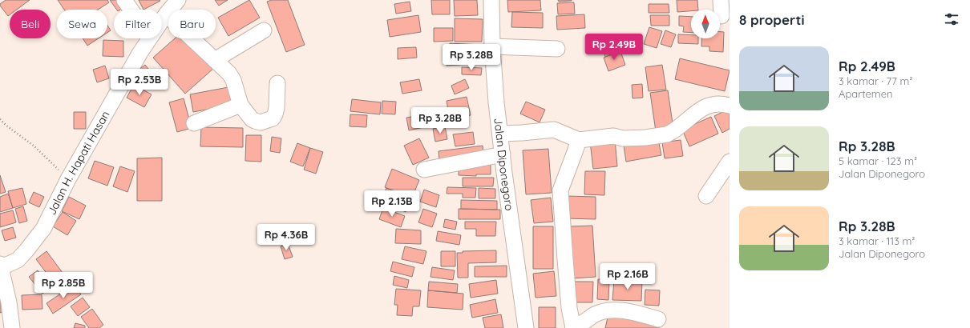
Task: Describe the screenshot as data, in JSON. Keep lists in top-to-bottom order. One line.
{"streets":{"street":["Jalan H. Hapati Hasan","Jalan Diponegoro"]},"north":"top","page":{"heading":"8 properti","chip":["Beli","Sewa","Filter","Baru"],"price":["Rp 2.49B","Rp 3.28B","Rp 2.53B","Rp 3.28B","Rp 2.13B","Rp 4.36B","Rp 2.16B","Rp 2.85B"],"list":[{"name":"Rp 2.49B","note":"3 kamar · 77 m² · Apartemen"},{"name":"Rp 3.28B","note":"5 kamar · 123 m² · Jalan Diponegoro"},{"name":"Rp 3.28B","note":"3 kamar · 113 m² · Jalan Diponegoro"}]}}
